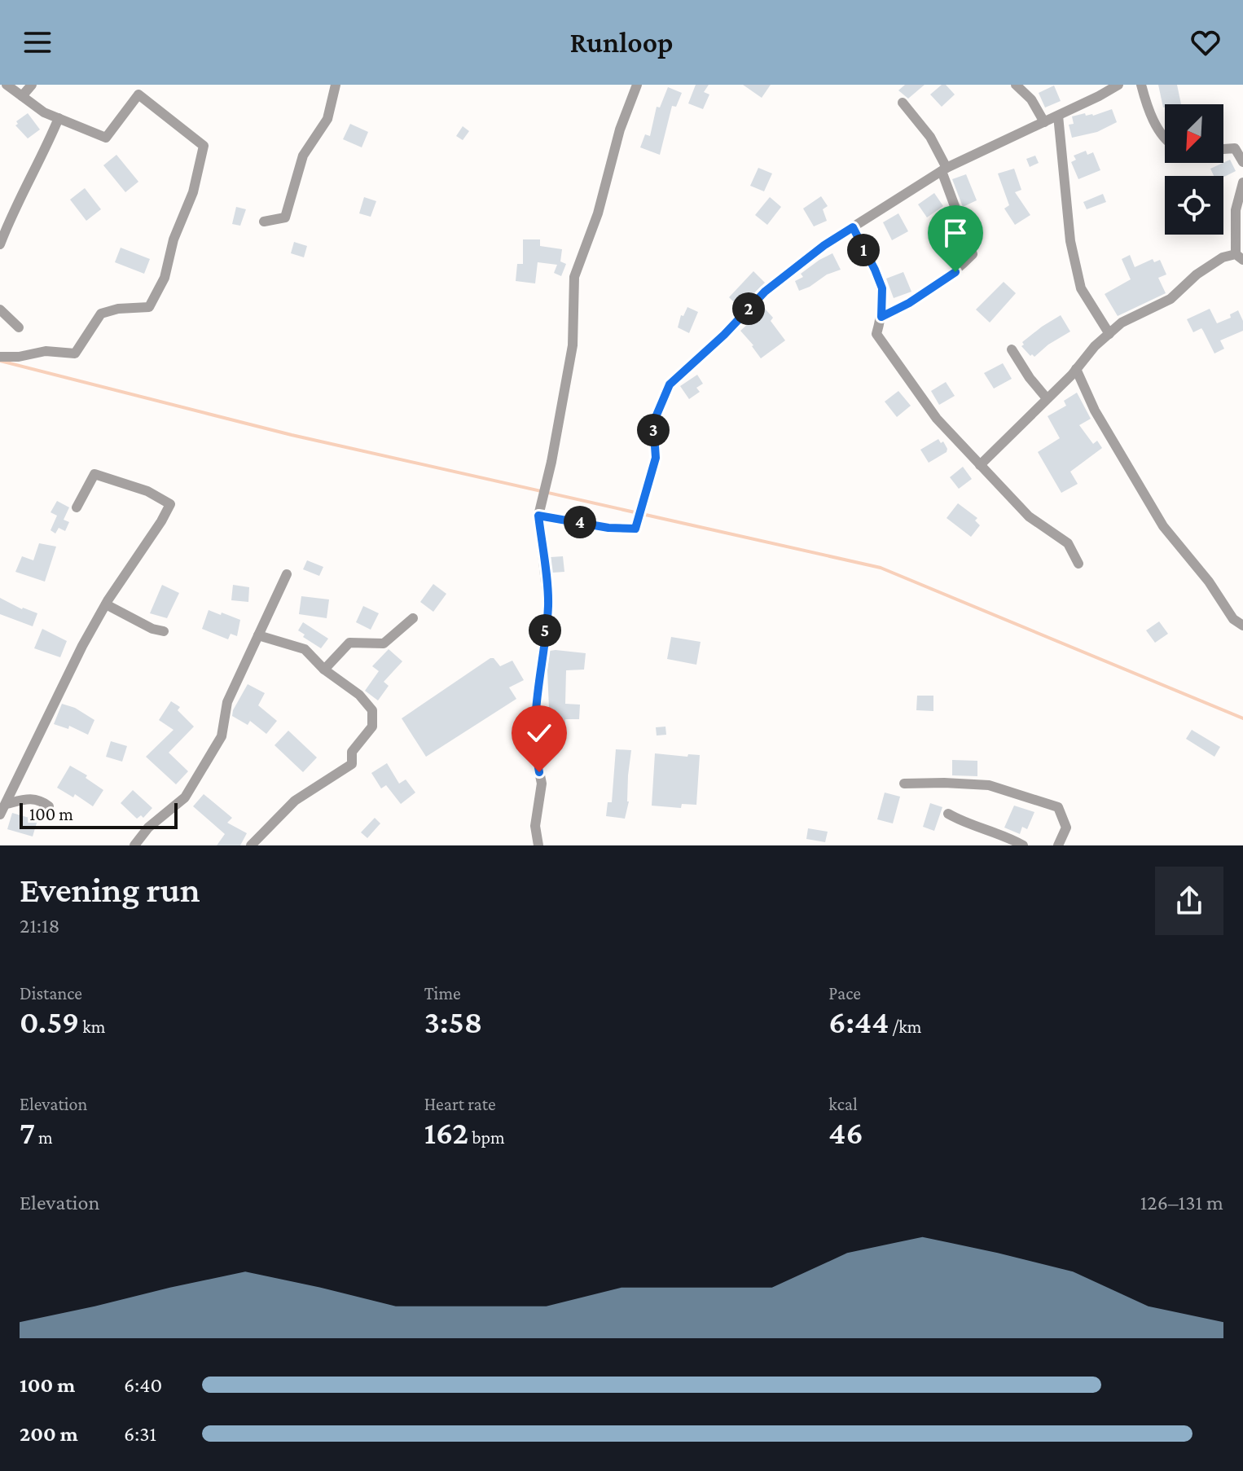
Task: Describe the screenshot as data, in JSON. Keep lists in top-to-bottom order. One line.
{"scale_bar":"100 m","north":"bottom left","page":{"header":"Runloop","pins":["1","2","3","4","5"],"scale":"100 m","heading":["Evening run","21:18"],"stats":[["Distance","0.59 km"],["Time","3:58"],["Pace","6:44 /km"],["Elevation","7 m"],["Heart rate","162 bpm"],["kcal","46"]],"chart":["Elevation","126–131 m"],"list":[{"name":"100 m","note":"6:40"},{"name":"200 m","note":"6:31"}]}}
